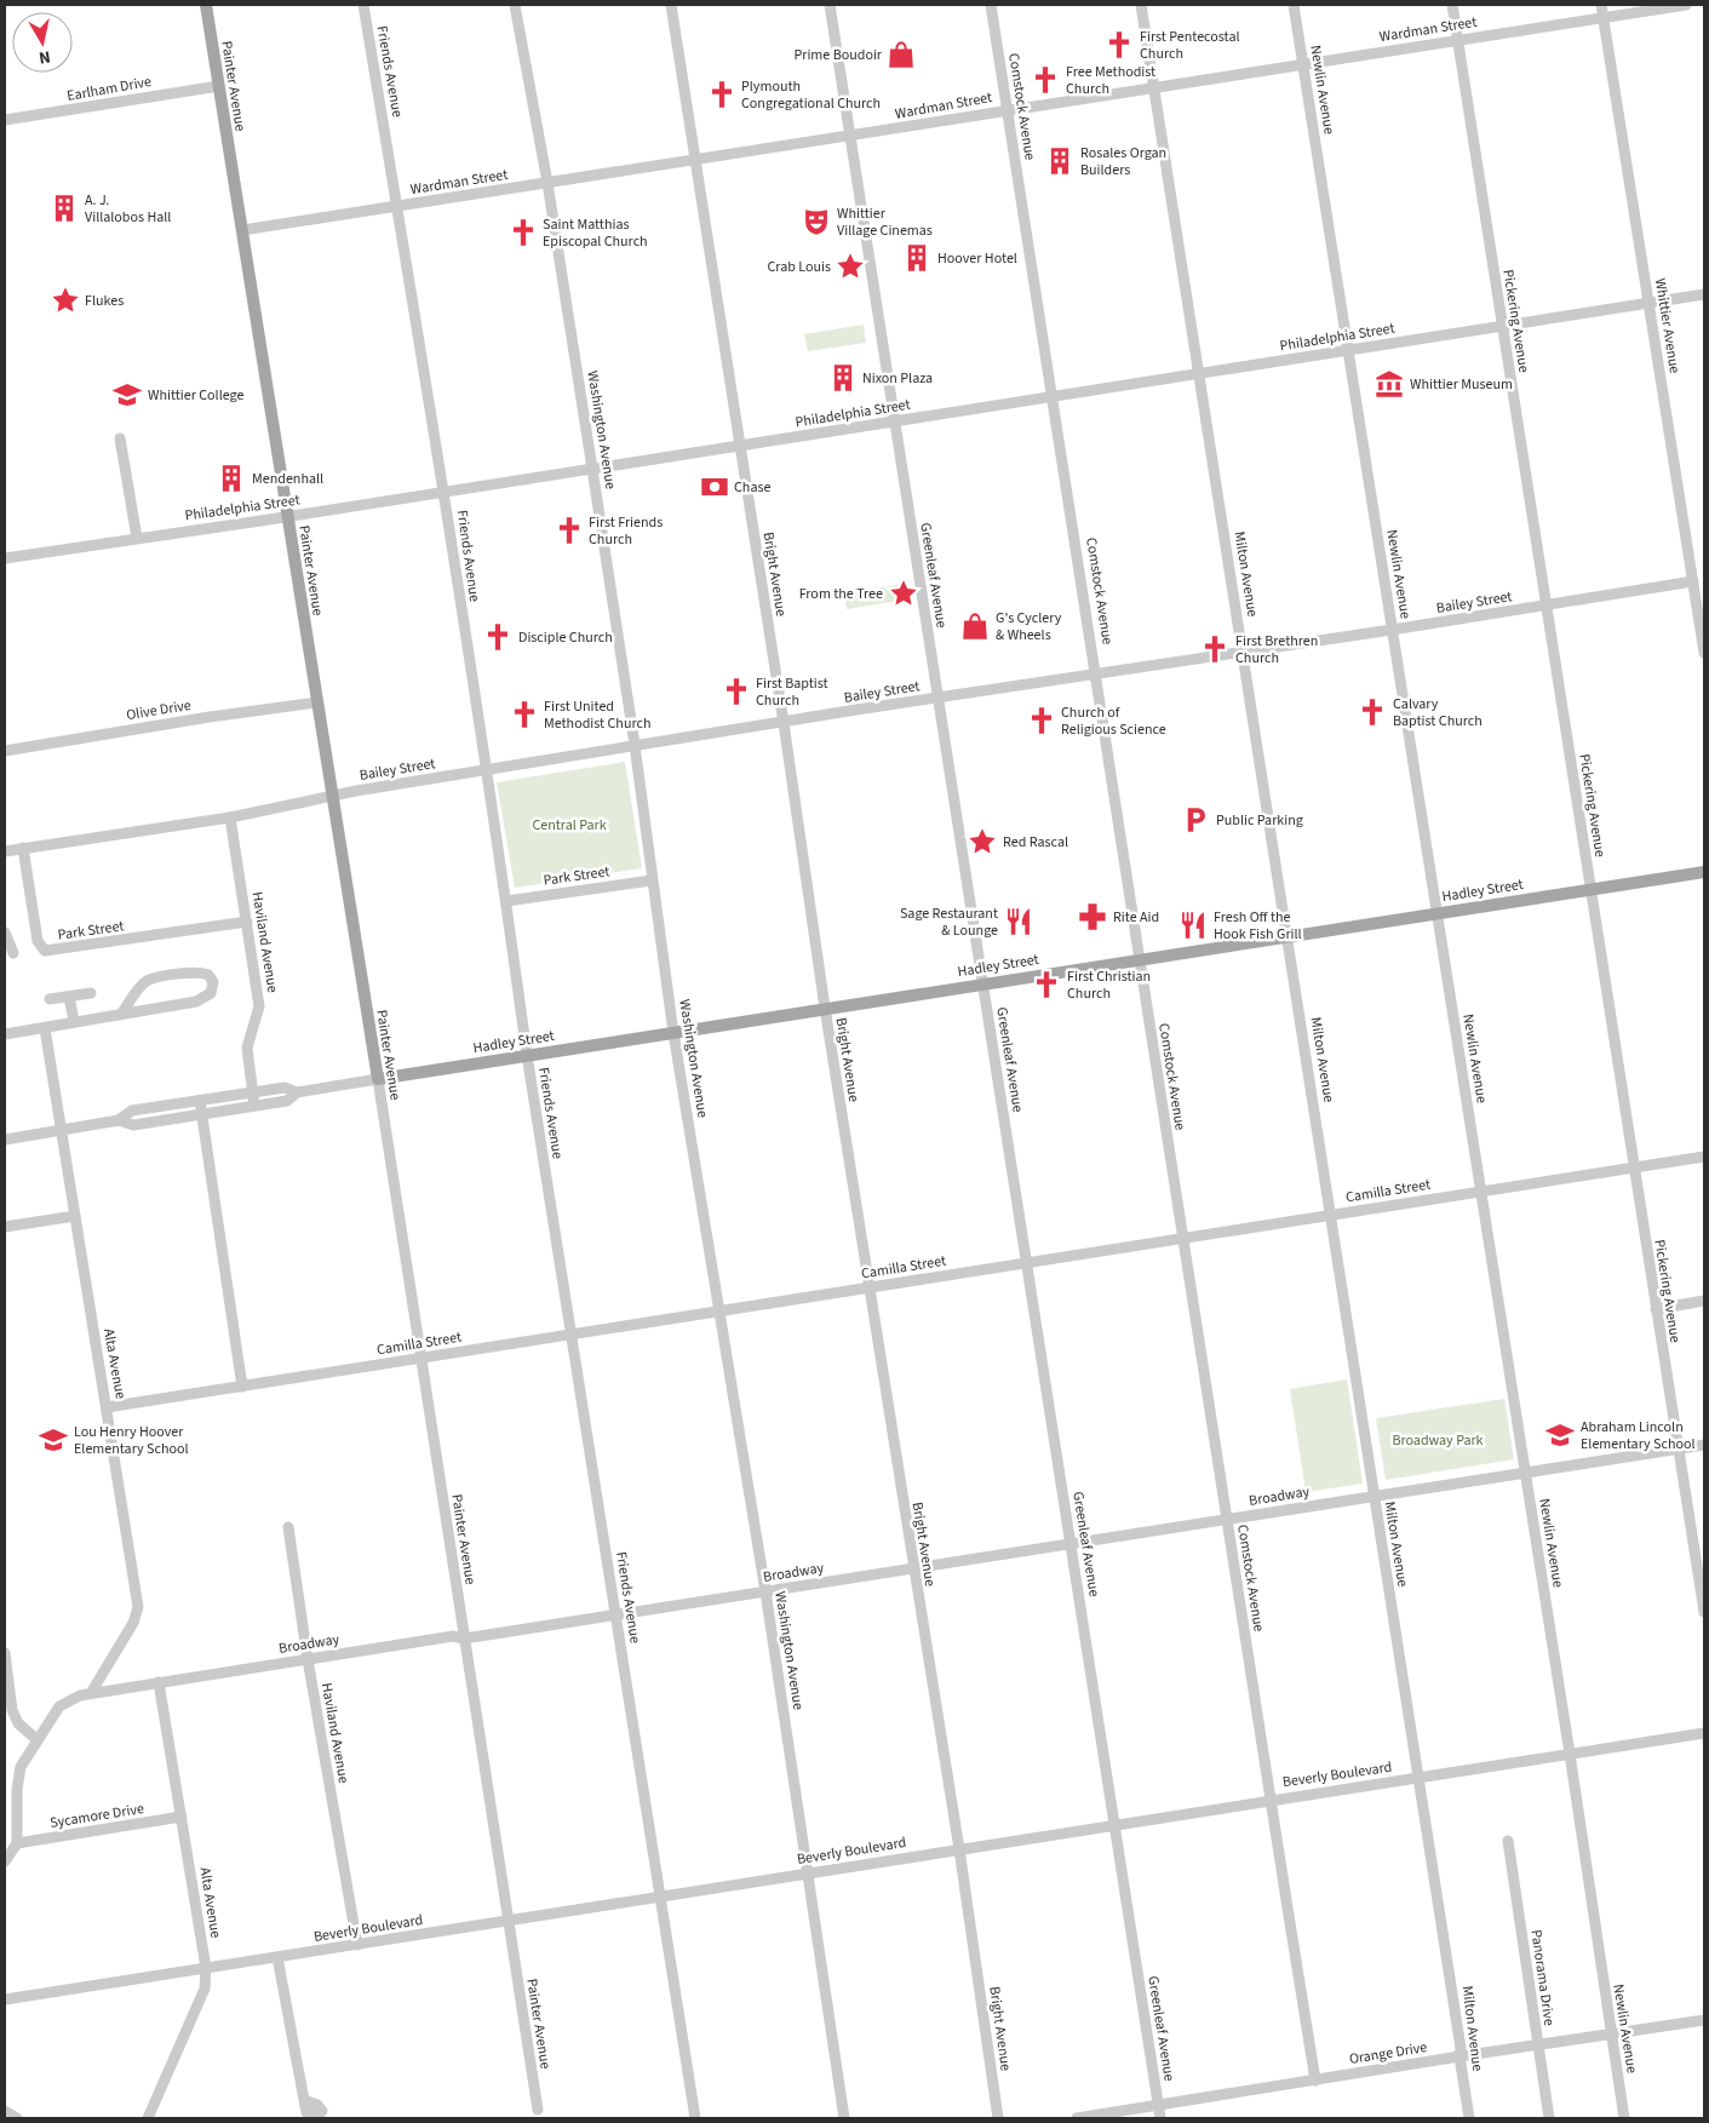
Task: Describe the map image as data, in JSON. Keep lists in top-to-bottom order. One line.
{"streets":{"main road":["Painter Avenue","Hadley Street"],"street":["Wardman Street","Friends Avenue","Earlham Drive","Newlin Avenue","Comstock Avenue","Pickering Avenue","Whittier Avenue","Philadelphia Street","Washington Avenue","Bright Avenue","Milton Avenue","Greenleaf Avenue","Bailey Street","Olive Drive","Park Street","Haviland Avenue","Camilla Street","Alta Avenue","Broadway","Beverly Boulevard","Sycamore Drive","Panorama Drive","Orange Drive"]},"crossings":[["Wardman Street","Friends Avenue"],["Wardman Street","Painter Avenue"],["Wardman Street","Newlin Avenue"],["Wardman Street","Comstock Avenue"],["Wardman Street","Pickering Avenue"],["Wardman Street","Whittier Avenue"],["Wardman Street","Washington Avenue"],["Wardman Street","Bright Avenue"],["Wardman Street","Milton Avenue"],["Wardman Street","Greenleaf Avenue"],["Friends Avenue","Philadelphia Street"],["Friends Avenue","Bailey Street"],["Friends Avenue","Park Street"],["Friends Avenue","Hadley Street"],["Friends Avenue","Camilla Street"],["Friends Avenue","Broadway"],["Friends Avenue","Beverly Boulevard"],["Painter Avenue","Earlham Drive"],["Painter Avenue","Philadelphia Street"],["Painter Avenue","Bailey Street"],["Painter Avenue","Olive Drive"],["Painter Avenue","Hadley Street"],["Painter Avenue","Camilla Street"],["Painter Avenue","Broadway"],["Painter Avenue","Beverly Boulevard"],["Newlin Avenue","Philadelphia Street"],["Newlin Avenue","Bailey Street"],["Newlin Avenue","Hadley Street"],["Newlin Avenue","Camilla Street"],["Newlin Avenue","Broadway"],["Newlin Avenue","Beverly Boulevard"],["Newlin Avenue","Orange Drive"],["Comstock Avenue","Philadelphia Street"],["Comstock Avenue","Bailey Street"],["Comstock Avenue","Hadley Street"],["Comstock Avenue","Camilla Street"],["Comstock Avenue","Broadway"],["Comstock Avenue","Beverly Boulevard"],["Comstock Avenue","Orange Drive"],["Pickering Avenue","Philadelphia Street"],["Pickering Avenue","Bailey Street"],["Pickering Avenue","Hadley Street"],["Pickering Avenue","Camilla Street"],["Pickering Avenue","Broadway"],["Whittier Avenue","Philadelphia Street"],["Whittier Avenue","Bailey Street"],["Philadelphia Street","Washington Avenue"],["Philadelphia Street","Bright Avenue"],["Philadelphia Street","Milton Avenue"],["Philadelphia Street","Greenleaf Avenue"],["Washington Avenue","Bailey Street"],["Washington Avenue","Park Street"],["Washington Avenue","Hadley Street"],["Washington Avenue","Camilla Street"],["Washington Avenue","Broadway"],["Washington Avenue","Beverly Boulevard"],["Bright Avenue","Bailey Street"],["Bright Avenue","Hadley Street"],["Bright Avenue","Camilla Street"],["Bright Avenue","Broadway"],["Bright Avenue","Beverly Boulevard"],["Milton Avenue","Bailey Street"],["Milton Avenue","Hadley Street"],["Milton Avenue","Camilla Street"],["Milton Avenue","Broadway"],["Milton Avenue","Beverly Boulevard"],["Milton Avenue","Orange Drive"],["Greenleaf Avenue","Bailey Street"],["Greenleaf Avenue","Hadley Street"],["Greenleaf Avenue","Camilla Street"],["Greenleaf Avenue","Broadway"],["Greenleaf Avenue","Beverly Boulevard"],["Greenleaf Avenue","Orange Drive"],["Bailey Street","Park Street"],["Bailey Street","Haviland Avenue"],["Park Street","Haviland Avenue"],["Hadley Street","Haviland Avenue"],["Hadley Street","Alta Avenue"],["Haviland Avenue","Broadway"],["Haviland Avenue","Beverly Boulevard"],["Camilla Street","Alta Avenue"],["Alta Avenue","Broadway"],["Alta Avenue","Beverly Boulevard"],["Alta Avenue","Sycamore Drive"],["Broadway","Sycamore Drive"],["Panorama Drive","Orange Drive"]],"parks":["Central Park","Broadway Park"],"places":{"church":["First Pentecostal Church","Free Methodist Church","Plymouth Congregational Church","Saint Matthias Episcopal Church","First Friends Church","Disciple Church","First Brethren Church","First Baptist Church","Calvary Baptist Church","First United Methodist Church","Church of Religious Science","First Christian Church"],"shop":["Prime Boudoir","G's Cyclery & Wheels"],"building":["Rosales Organ Builders","A. J. Villalobos Hall","Hoover Hotel","Nixon Plaza","Mendenhall"],"theatre":["Whittier Village Cinemas"],"place":["Crab Louis","Flukes","From the Tree","Red Rascal"],"museum":["Whittier Museum"],"school or university":["Whittier College","Abraham Lincoln Elementary School","Lou Henry Hoover Elementary School"],"bank":["Chase"],"parking":["Public Parking"],"pharmacy":["Rite Aid"],"restaurant":["Sage Restaurant & Lounge","Fresh Off the Hook Fish Grill"]},"north":"bottom"}
